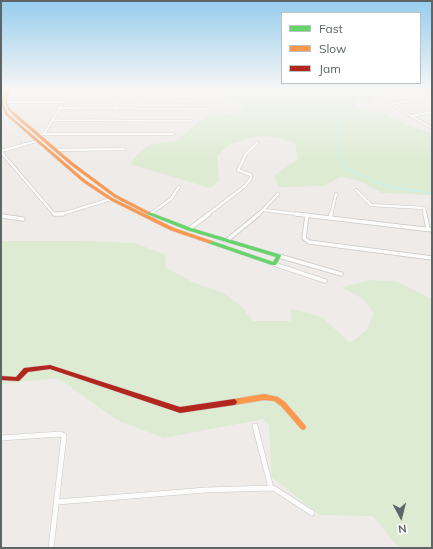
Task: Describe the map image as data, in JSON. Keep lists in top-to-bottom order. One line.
{"legend":["Fast","Slow","Jam"],"north":"bottom"}
